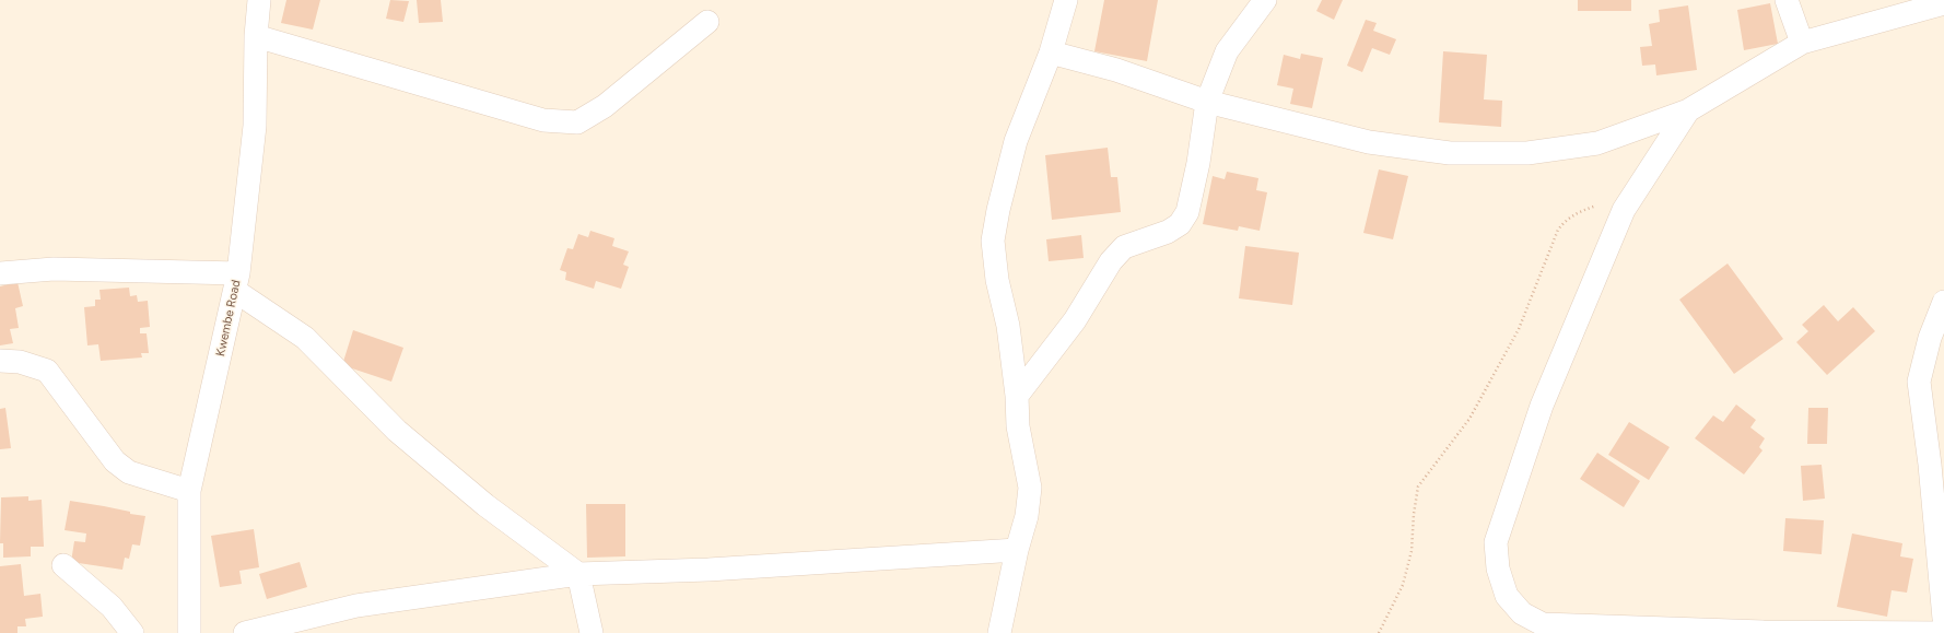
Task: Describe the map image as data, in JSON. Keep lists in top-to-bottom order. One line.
{"streets":{"street":["Kwembe Road"]}}
